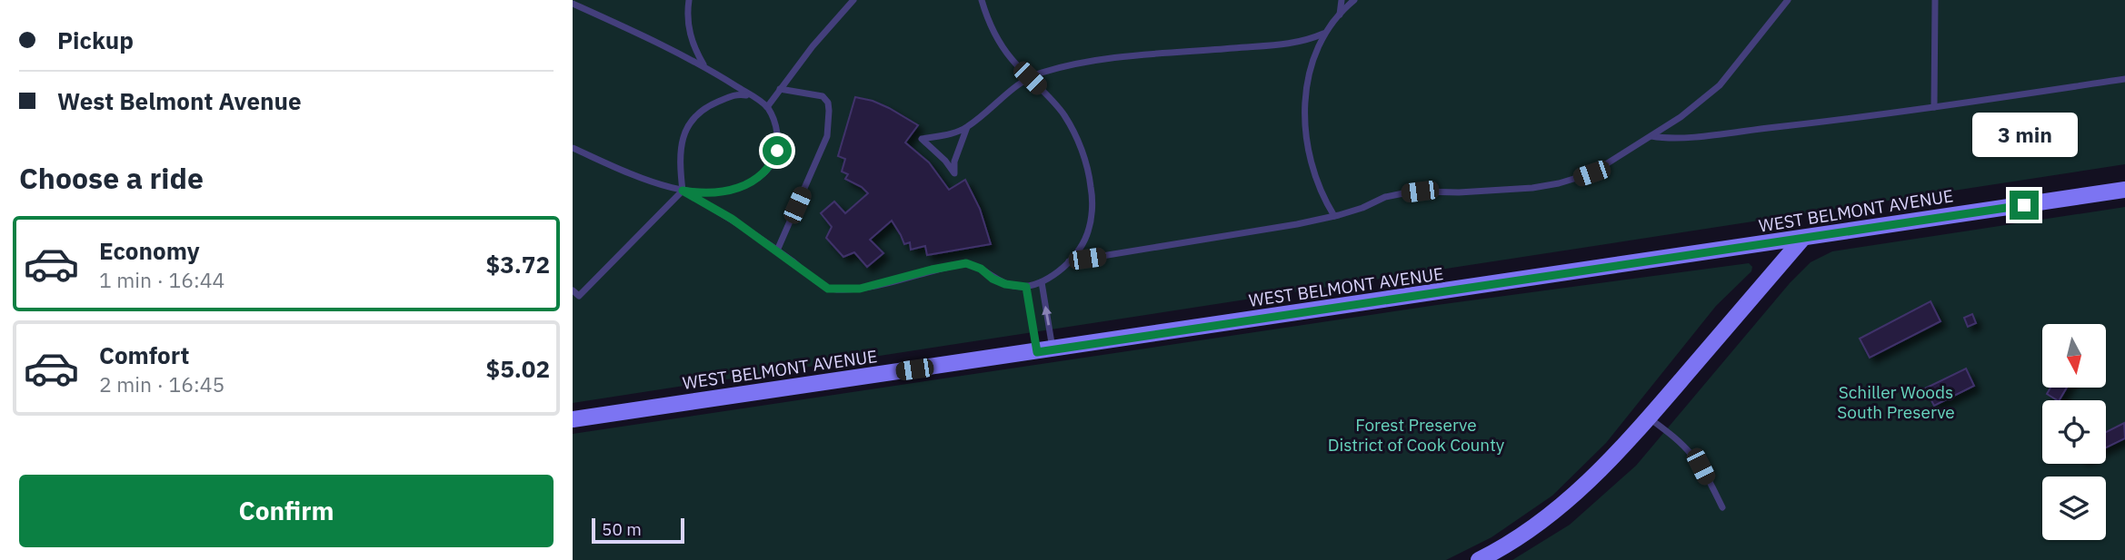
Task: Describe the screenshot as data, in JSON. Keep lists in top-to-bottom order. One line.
{"streets":{"main road":["WEST BELMONT AVENUE"]},"parks":["Schiller Woods South Preserve","Forest Preserve District of Cook County"],"scale_bar":"50 m","north":"bottom","page":{"banner":["Pickup","West Belmont Avenue"],"bubble":"3 min","heading":"Choose a ride","list":[{"name":"Economy","note":"1 min · 16:44","value":"$3.72"},{"name":"Comfort","note":"2 min · 16:45","value":"$5.02"}],"buttons":"Confirm","scale":"50 m"}}
